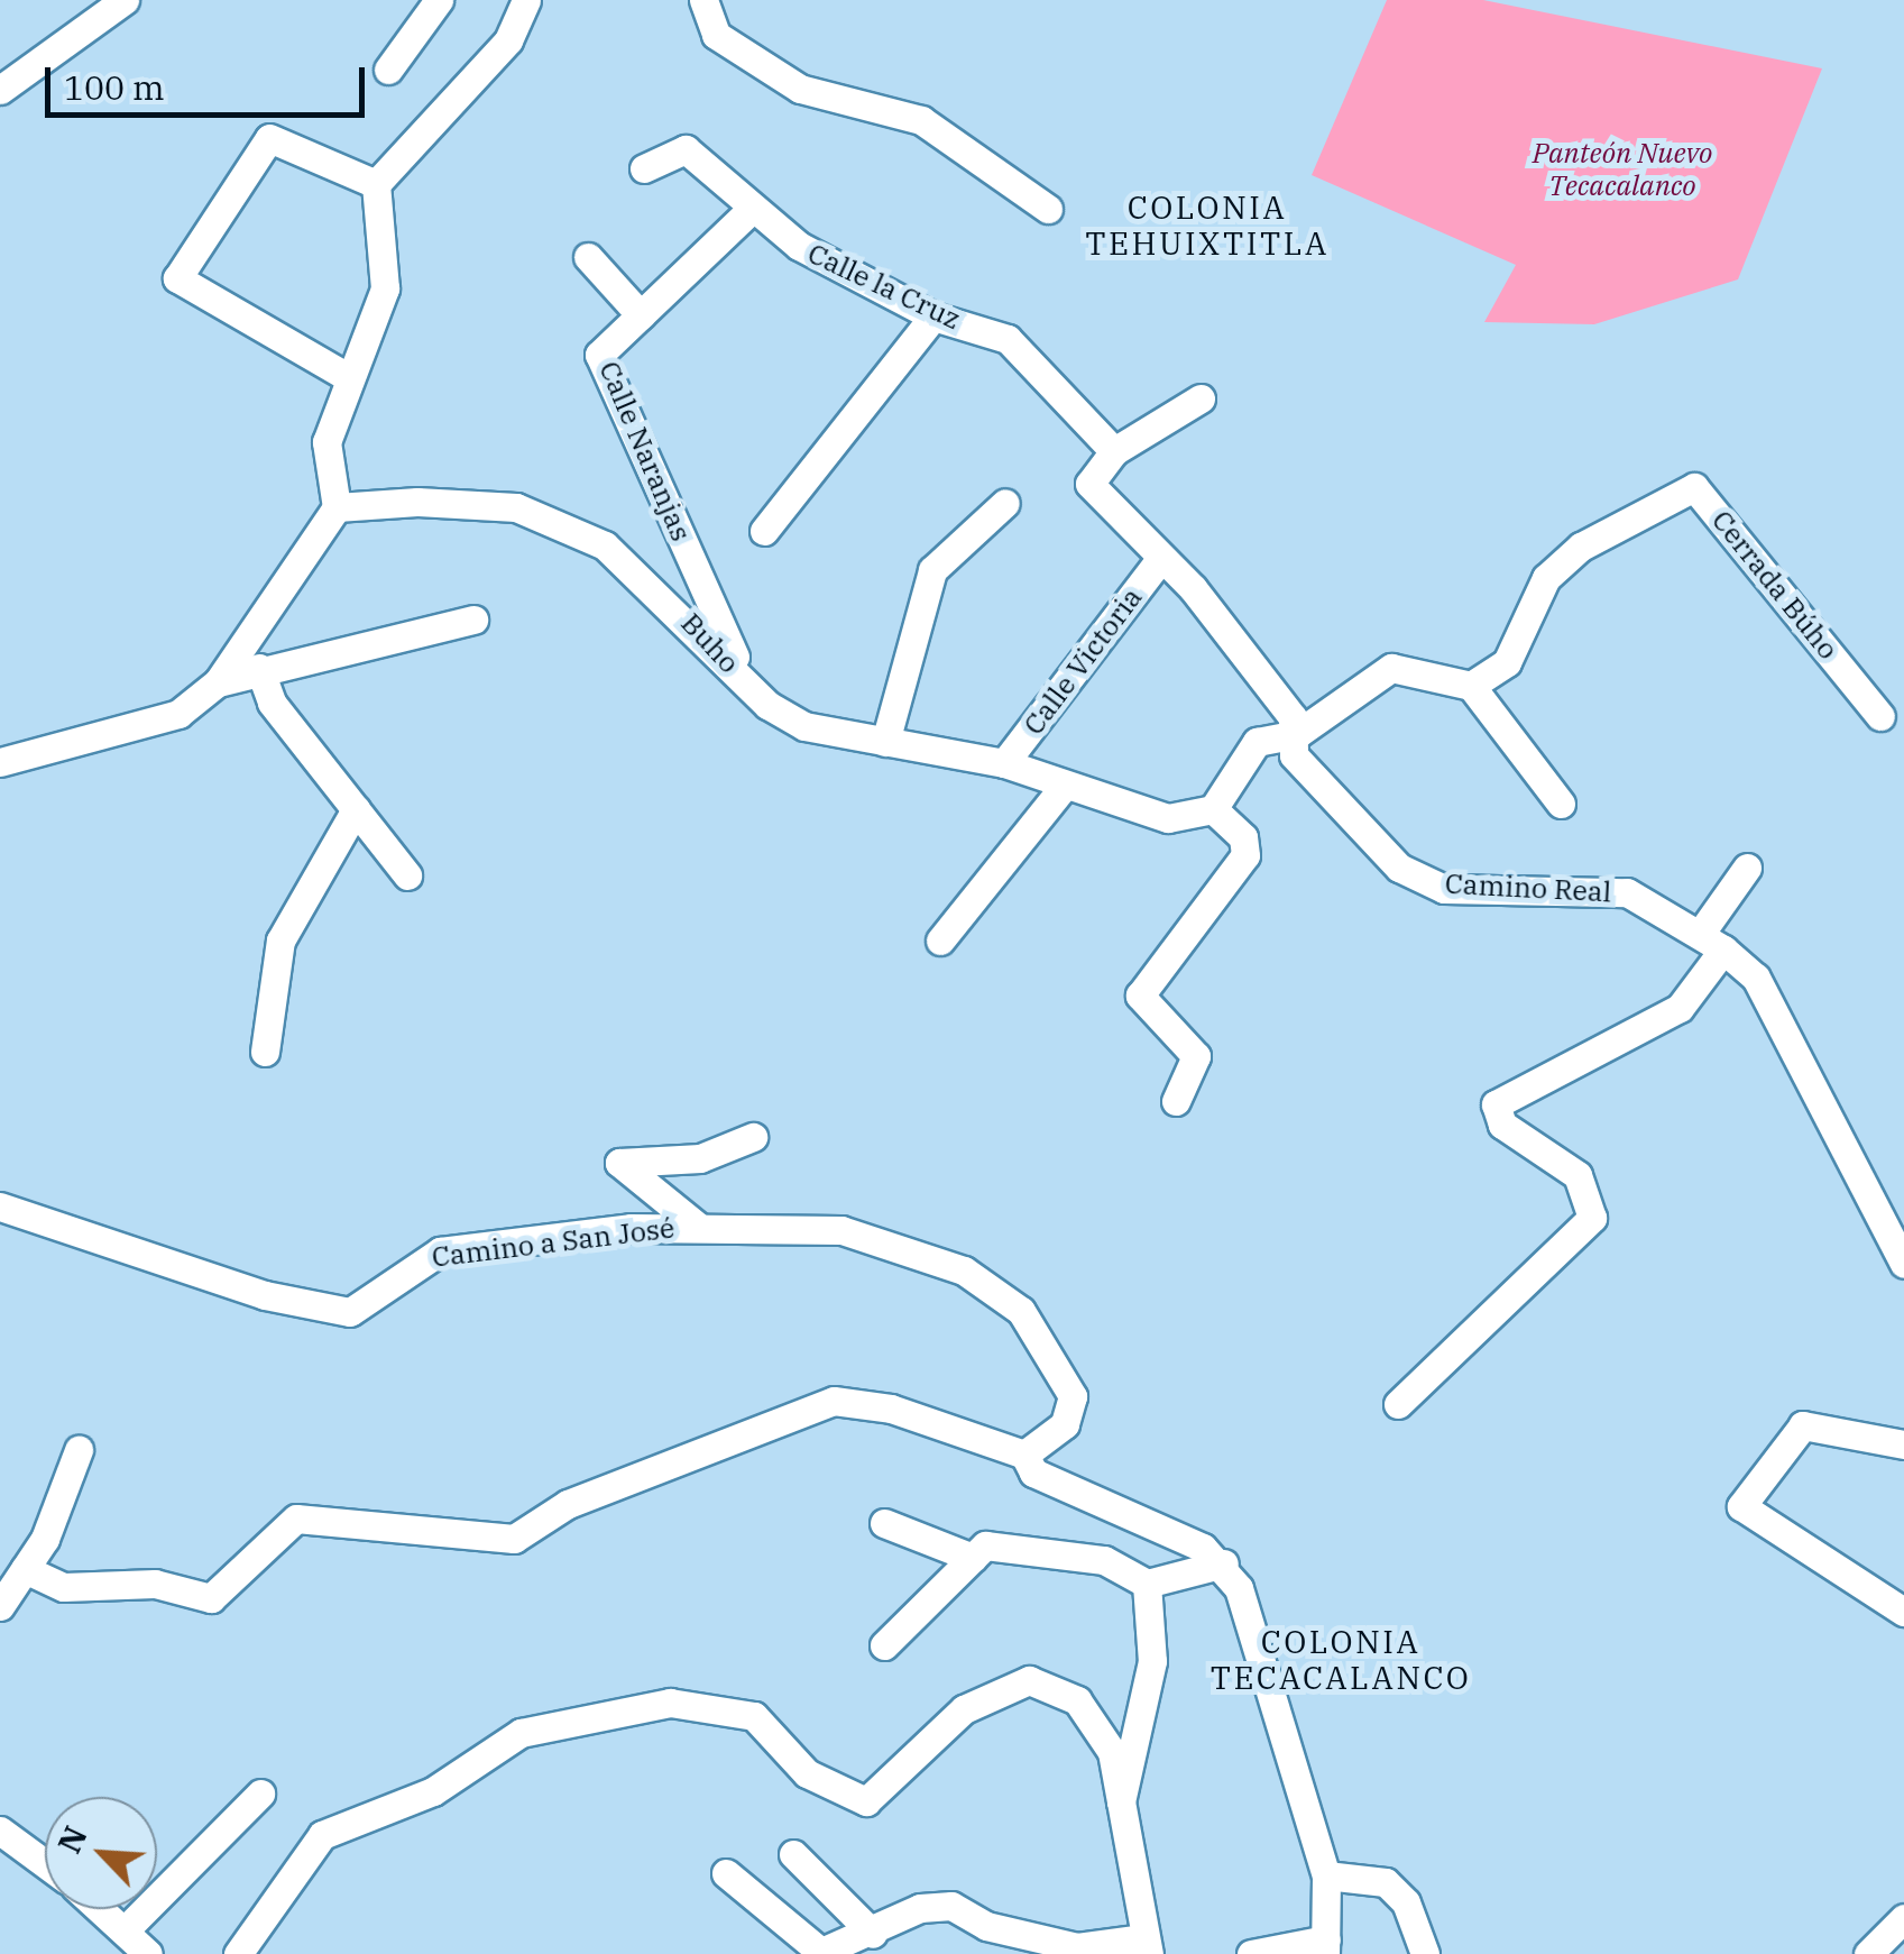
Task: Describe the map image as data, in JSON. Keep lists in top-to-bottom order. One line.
{"streets":{"street":["Calle la Cruz","Calle Naranjas","Cerrada Búho","Buho","Calle Victoria","Camino Real","Camino a San José"]},"crossings":[["Calle la Cruz","Calle Naranjas"],["Calle Naranjas","Buho"],["Buho","Calle Victoria"]],"districts":["COLONIA TEHUIXTITLA","COLONIA TECACALANCO"],"parks":["Panteón Nuevo Tecacalanco"],"scale_bar":"100 m","north":"top left"}
